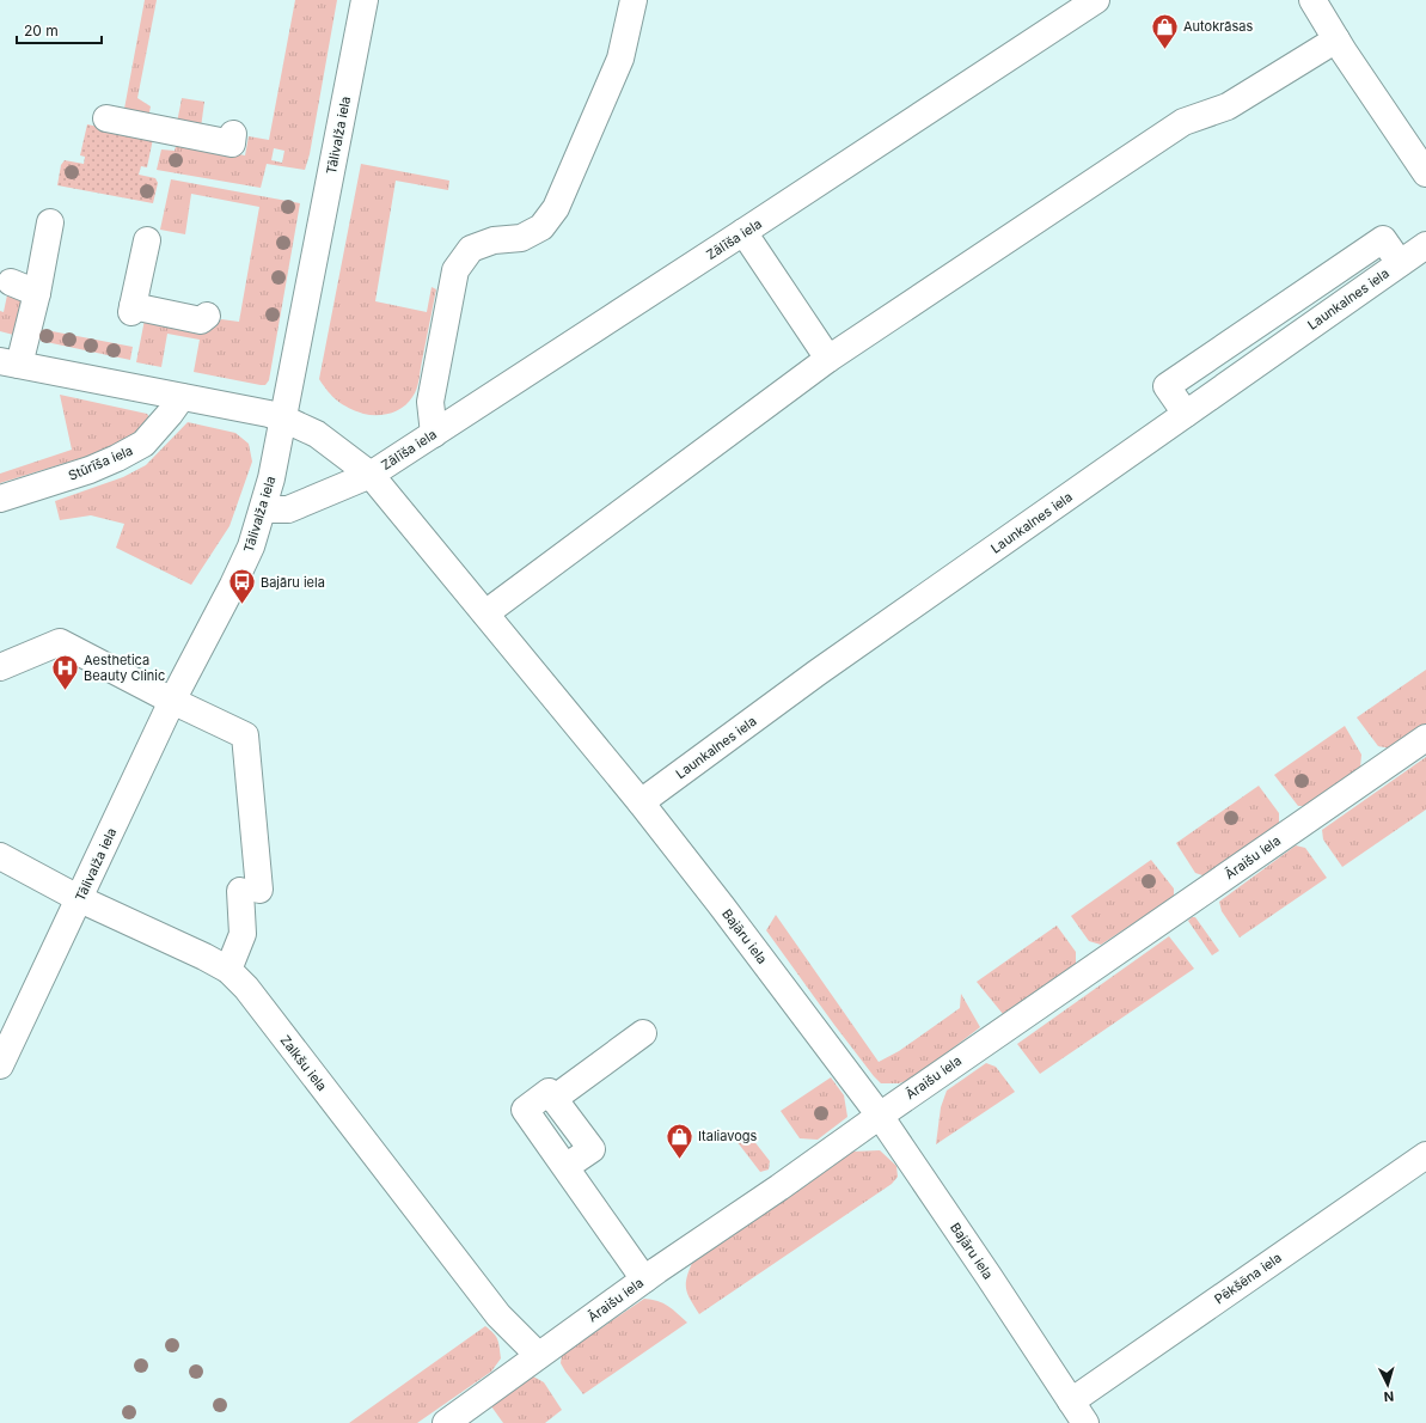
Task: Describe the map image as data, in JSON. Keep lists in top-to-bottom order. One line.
{"streets":{"street":["Tālivalža iela","Zālīša iela","Launkalnes iela","Stūrīša iela","Āraišu iela","Bajāru iela","Zalkšu iela","Pēkšēna iela"]},"crossings":[["Tālivalža iela","Bajāru iela"],["Tālivalža iela","Zalkšu iela"],["Zālīša iela","Bajāru iela"],["Launkalnes iela","Bajāru iela"],["Stūrīša iela","Bajāru iela"],["Āraišu iela","Bajāru iela"],["Āraišu iela","Zalkšu iela"],["Bajāru iela","Pēkšēna iela"]],"places":{"shop":["Autokrāsas","Italiavogs"],"bus stop":["Bajāru iela"],"hospital":["Aesthetica Beauty Clinic"]},"scale_bar":"20 m","north":"bottom"}
